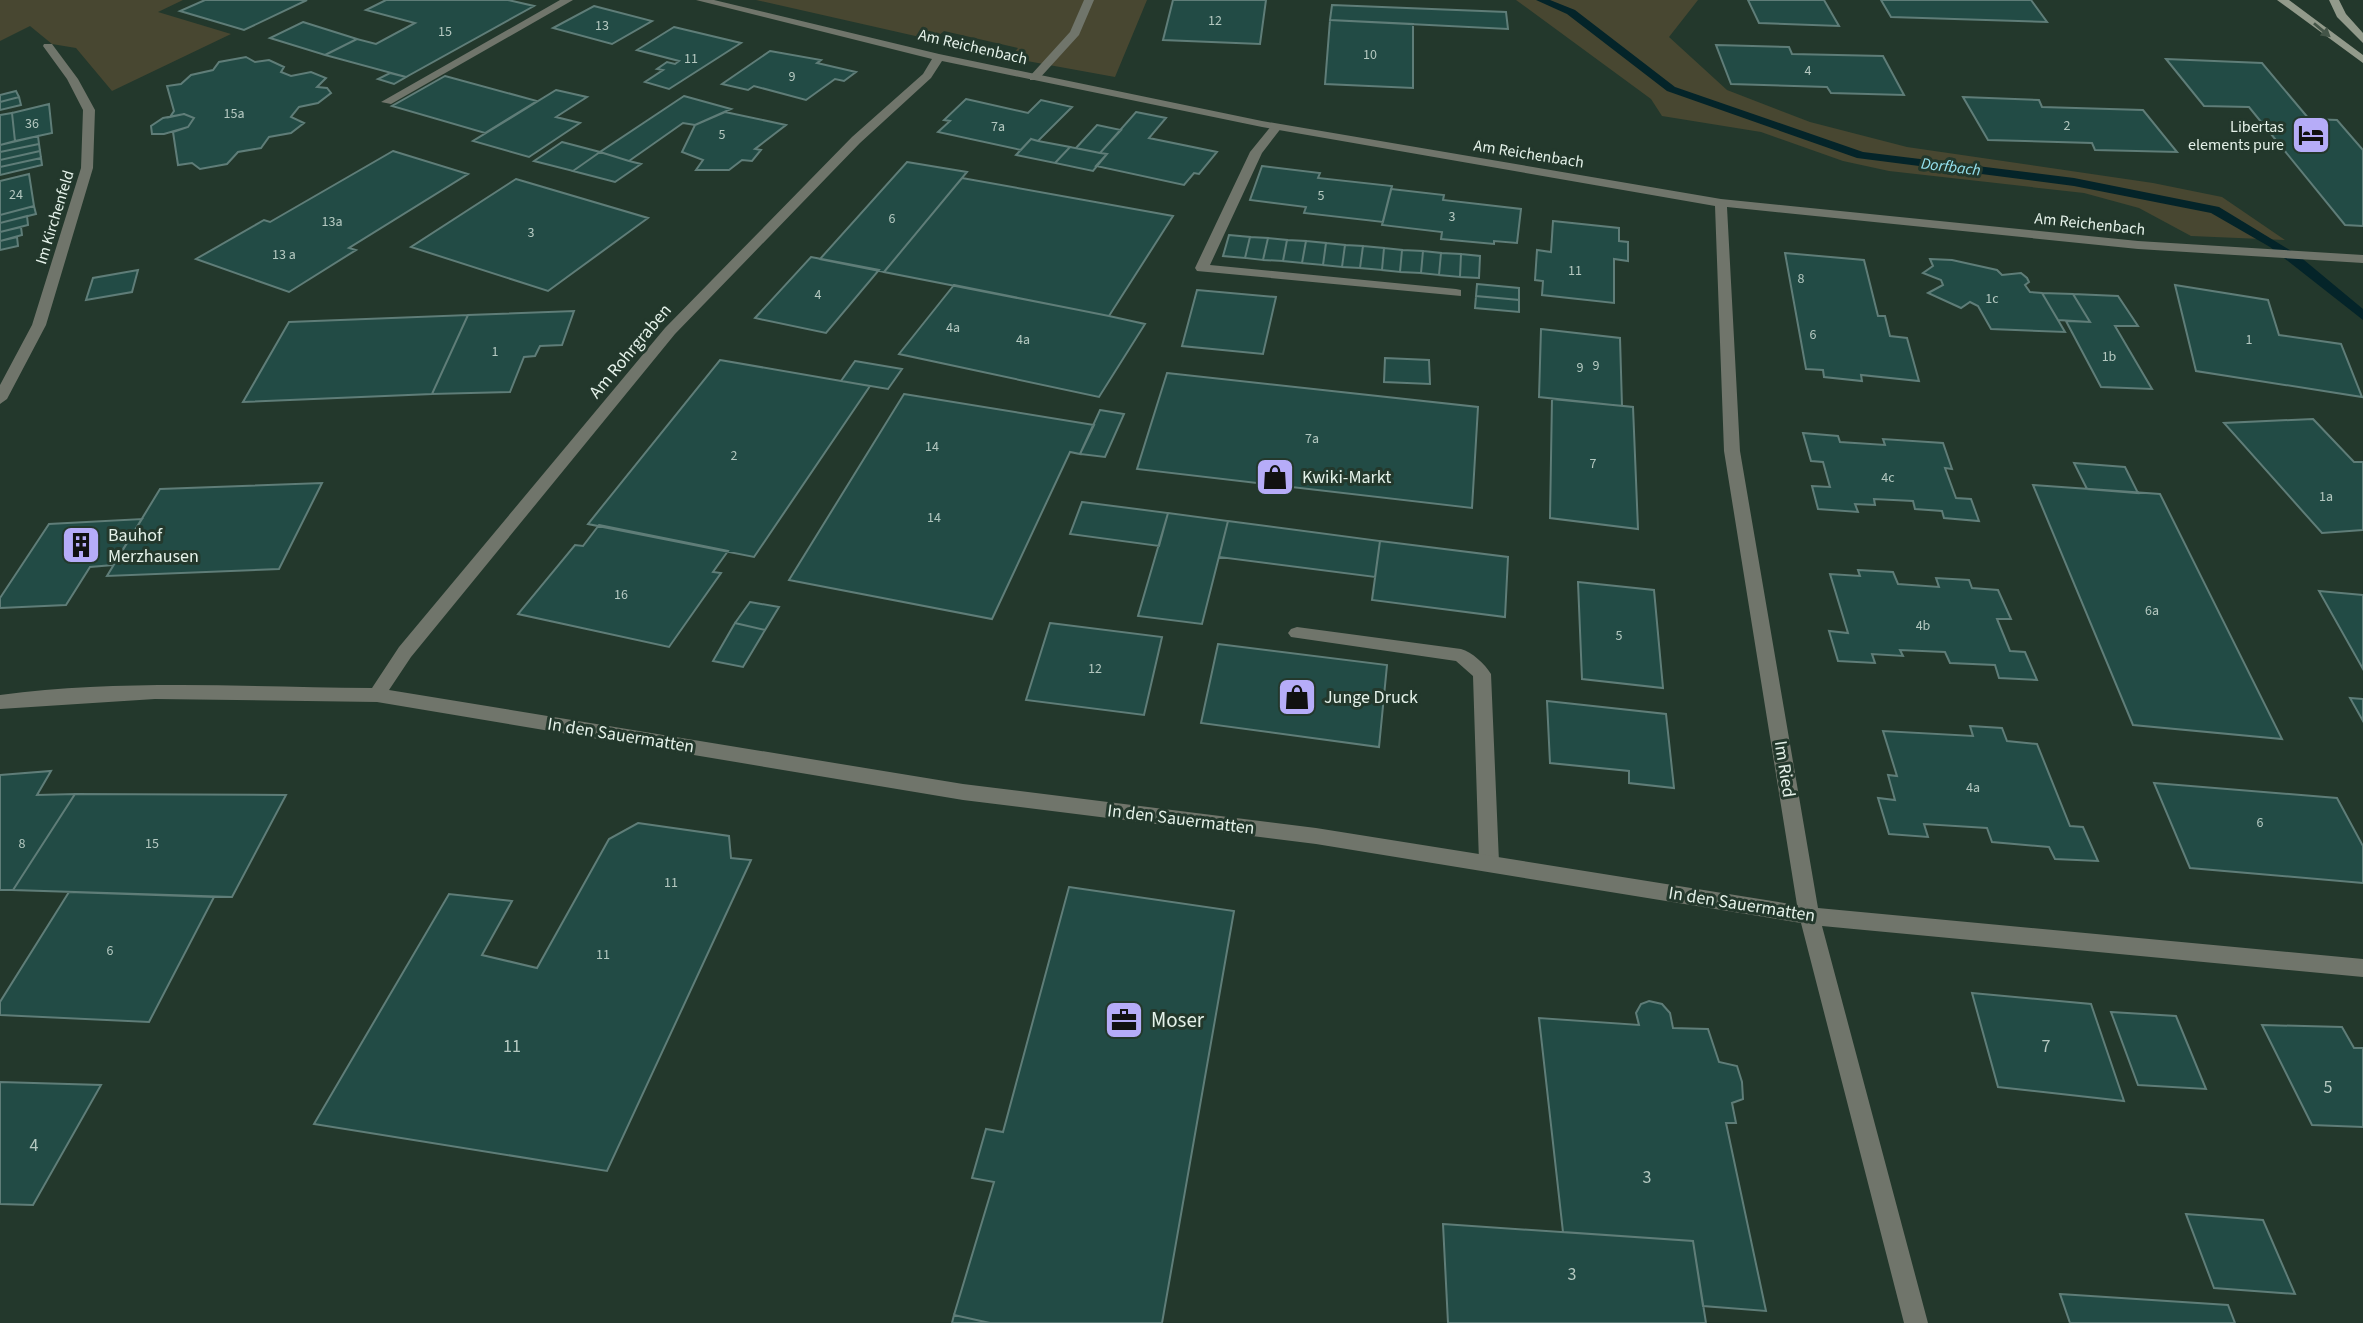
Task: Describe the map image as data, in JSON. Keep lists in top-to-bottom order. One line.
{"streets":{"street":["Am Reichenbach","Im Kirchenfeld","Am Rohrgraben","In den Sauermatten","Im Ried"]},"crossings":[["Am Reichenbach","Am Rohrgraben"],["Am Reichenbach","Im Ried"],["Am Rohrgraben","In den Sauermatten"],["In den Sauermatten","Im Ried"]],"water":["Dorfbach"],"places":{"hotel":["Libertas elements pure"],"shop":["Kwiki-Markt","Junge Druck"],"building":["Bauhof Merzhausen"],"office":["Moser"]},"house_numbers":["12","13","15","10","11","4","9","15a","36","2","7a","5","24","5","3","6","13a","3","13 a","11","8","4","1c","4a","6","4a","1","1","1b","9","9","7a","14","2","7","4c","1a","14","16","6a","4b","5","12","4a","6","8","15","11","6","11","11","7","5","4","3","3"]}
